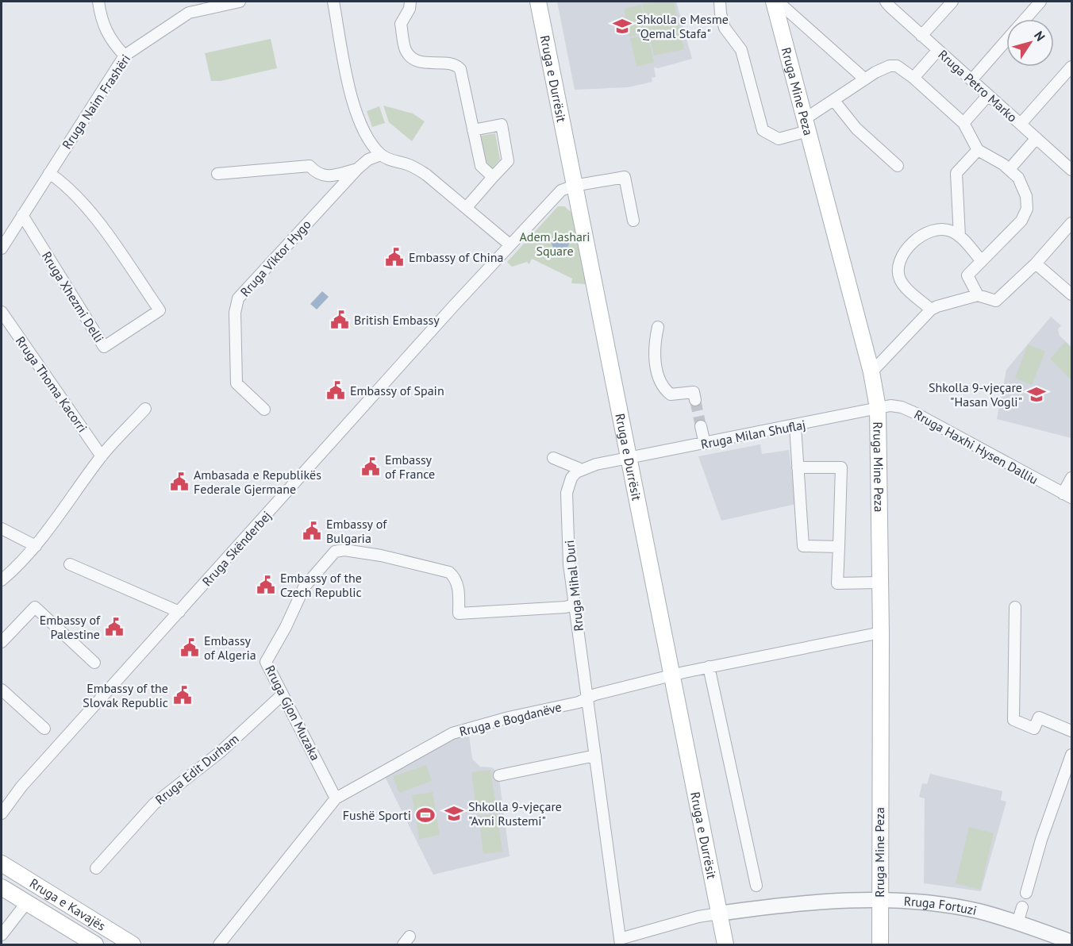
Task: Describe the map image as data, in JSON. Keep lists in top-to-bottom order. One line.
{"streets":{"main road":["Rruga e Durrësit","Rruga Mine Peza","Rruga e Kavajës"],"street":["Rruga Petro Marko","Rruga Naim Frashëri","Rruga Viktor Hygo","Rruga Xhezmi Delli","Rruga Thoma Kacorri","Rruga Milan Shuflaj","Rruga Haxhi Hysen Dalliu","Rruga Skënderbej","Rruga Mihal Duri","Rruga Gjon Muzaka","Rruga e Bogdanëve","Rruga Edit Durham","Rruga Fortuzi"]},"crossings":[["Rruga e Durrësit","Rruga Milan Shuflaj"],["Rruga e Durrësit","Rruga Skënderbej"],["Rruga e Durrësit","Rruga e Bogdanëve"],["Rruga e Durrësit","Rruga Fortuzi"],["Rruga Mine Peza","Rruga Milan Shuflaj"],["Rruga Mine Peza","Rruga Haxhi Hysen Dalliu"],["Rruga Mine Peza","Rruga e Bogdanëve"],["Rruga Mine Peza","Rruga Fortuzi"],["Rruga Naim Frashëri","Rruga Xhezmi Delli"],["Rruga Milan Shuflaj","Rruga Haxhi Hysen Dalliu"],["Rruga Mihal Duri","Rruga Gjon Muzaka"],["Rruga Mihal Duri","Rruga e Bogdanëve"],["Rruga Gjon Muzaka","Rruga e Bogdanëve"],["Rruga Gjon Muzaka","Rruga Edit Durham"]],"parks":["Adem Jashari Square"],"places":{"school or university":["Shkolla e Mesme \"Qemal Stafa\"","Shkolla 9-vjeçare \"Hasan Vogli\"","Shkolla 9-vjeçare \"Avni Rustemi\""],"public building":["Embassy of China","British Embassy","Embassy of Spain","Embassy of France","Ambasada e Republikës Federale Gjermane","Embassy of Bulgaria","Embassy of the Czech Republic","Embassy of Palestine","Embassy of Algeria","Embassy of the Slovak Republic"],"sports":["Fushë Sporti"]},"north":"top right"}
